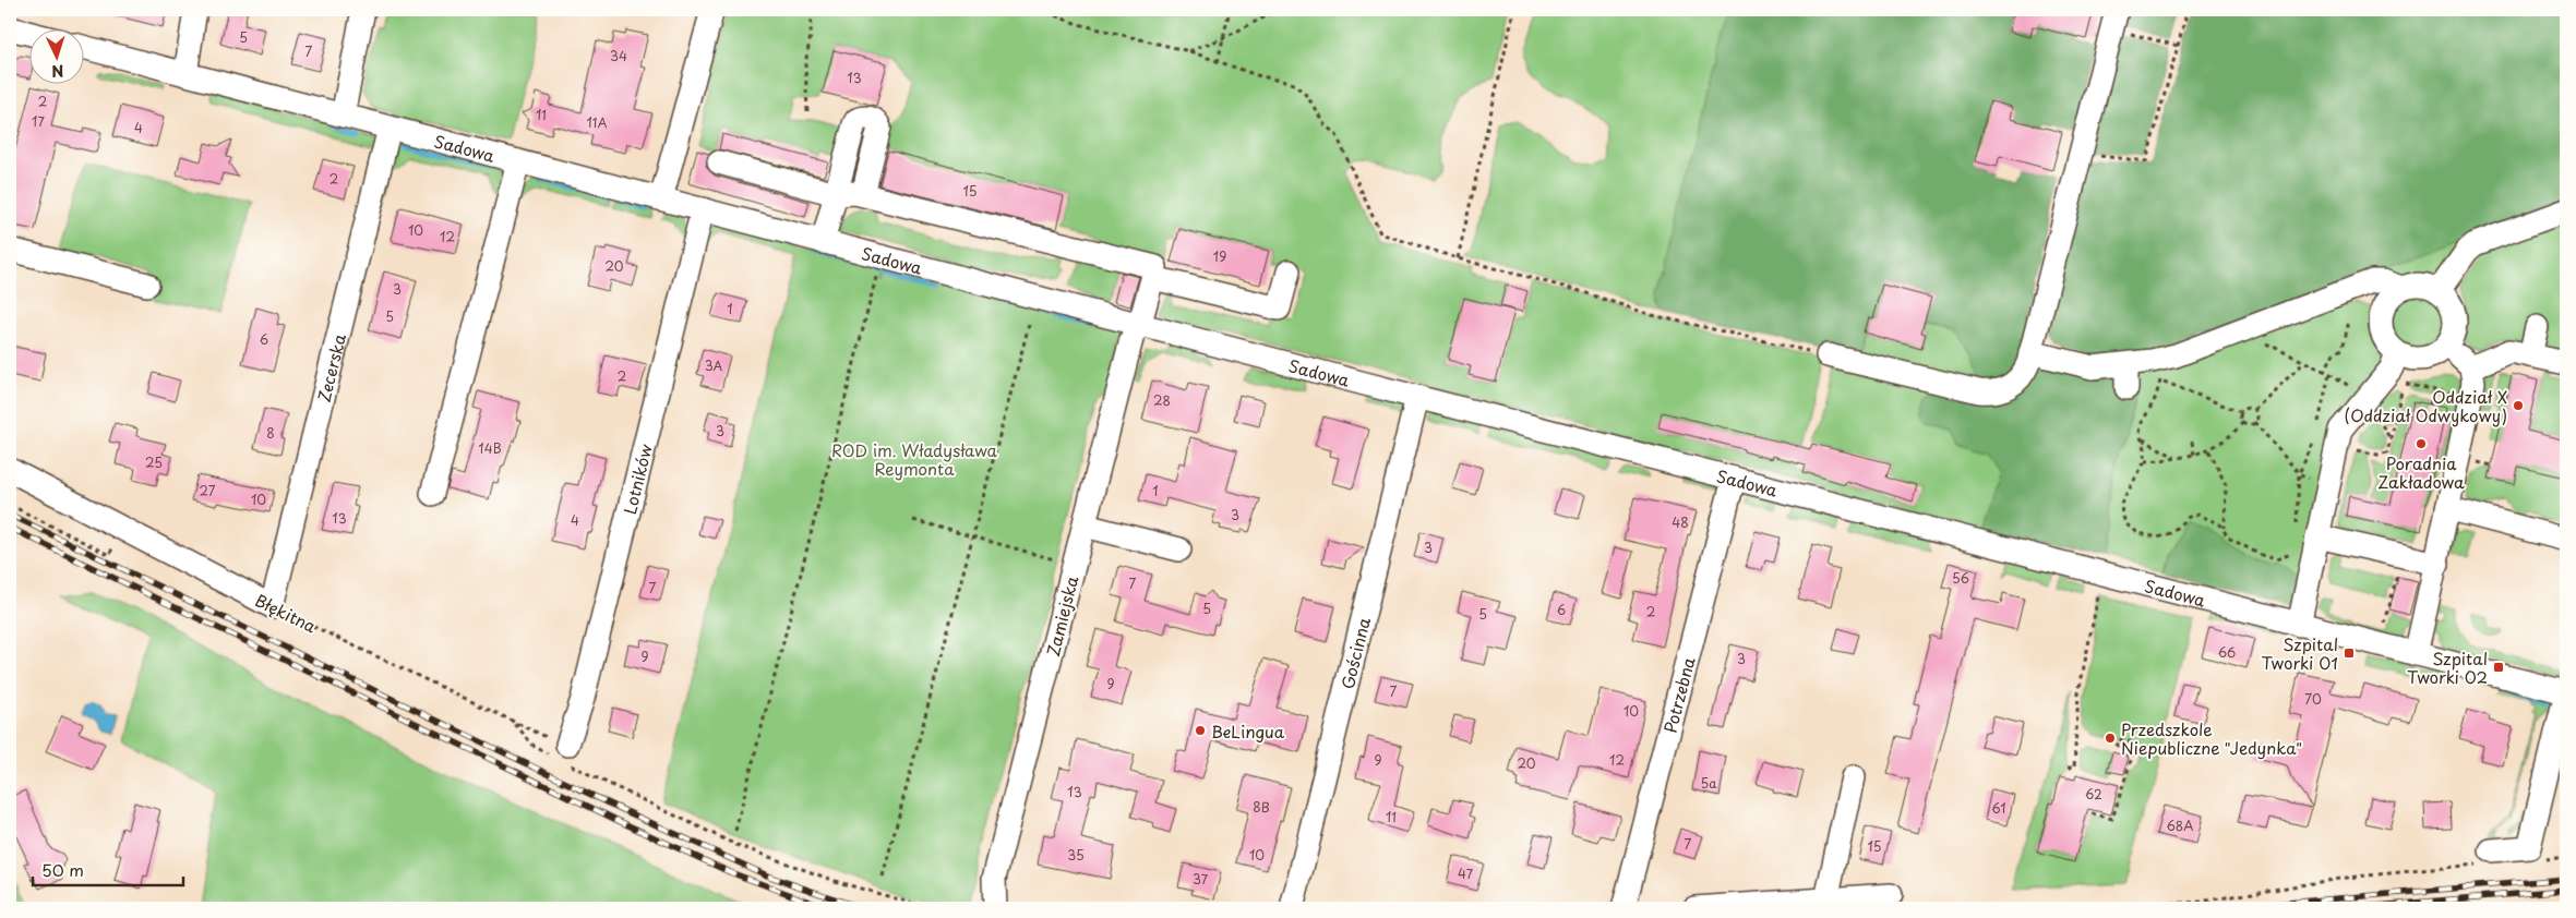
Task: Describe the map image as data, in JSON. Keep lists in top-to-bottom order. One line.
{"streets":{"street":["Sadowa","Zecerska","Lotników","Błękitna","Zamiejska","Gościnna","Potrzebna"]},"crossings":[["Sadowa","Zecerska"],["Sadowa","Lotników"],["Sadowa","Zamiejska"],["Sadowa","Gościnna"],["Sadowa","Potrzebna"],["Zecerska","Błękitna"],["Lotników","Błękitna"]],"parks":["ROD im. Władysława Reymonta"],"places":{"other":["Oddział X (Oddział Odwykowy)","Poradnia Zakładowa","BeLingua","Przedszkole Niepubliczne \"Jedynka\""],"transit":["Szpital Tworki 01","Szpital Tworki 02"]},"house_numbers":["5","7","34","13","2","11","17","11A","4","2","15","10","12","19","20","3","1","5","6","3A","2","28","3","8","14B","25","27","1","10","3","13","4","48","3","56","7","7","5","6","2","5","66","9","3","9","7","70","10","9","12","20","5a","13","62","8B","61","11","68A","7","15","35","10","47","37"],"scale_bar":"50 m","north":"bottom"}
